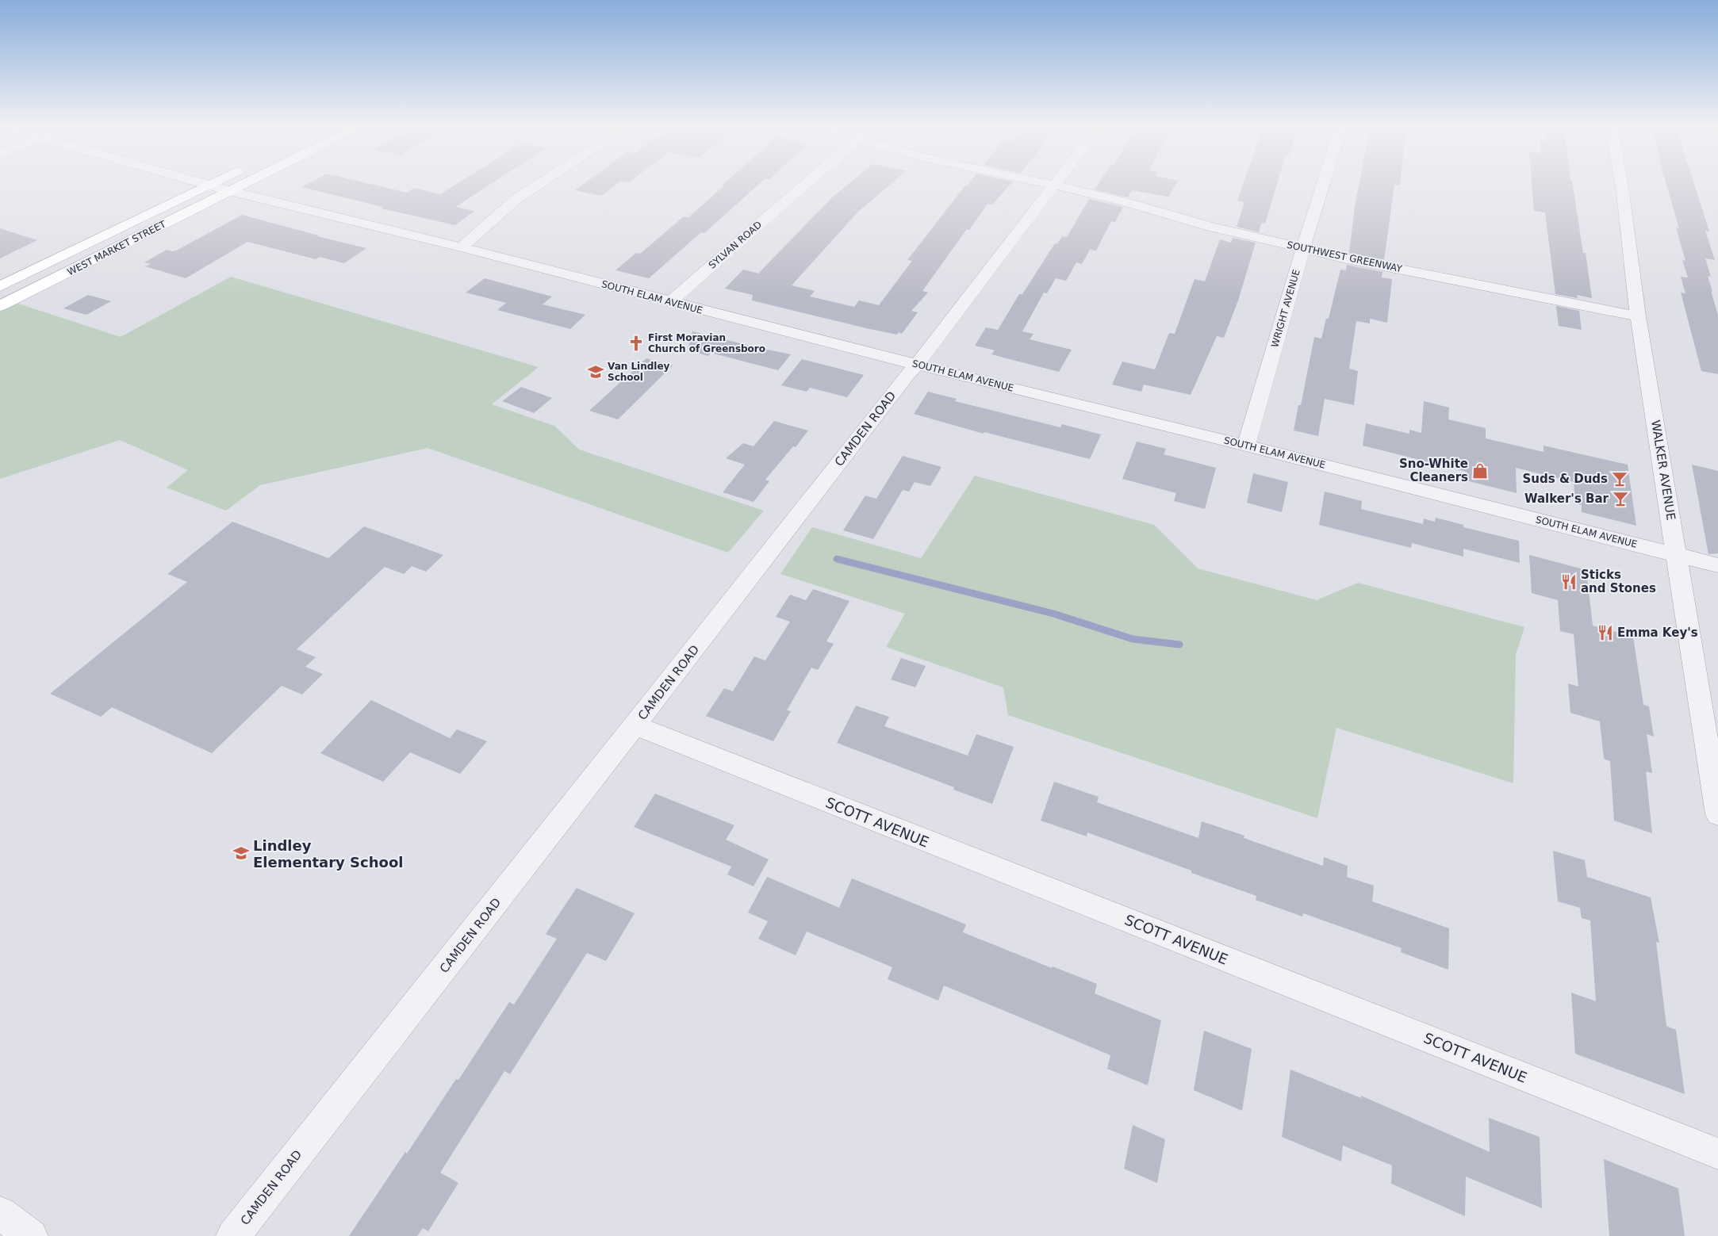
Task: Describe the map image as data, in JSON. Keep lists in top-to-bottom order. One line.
{"streets":{"main road":["WEST MARKET STREET"],"street":["SYLVAN ROAD","SOUTHWEST GREENWAY","SOUTH ELAM AVENUE","WRIGHT AVENUE","CAMDEN ROAD","WALKER AVENUE","SCOTT AVENUE"]},"crossings":[["SYLVAN ROAD","SOUTH ELAM AVENUE"],["WEST MARKET STREET","SOUTH ELAM AVENUE"],["SOUTHWEST GREENWAY","WRIGHT AVENUE"],["SOUTHWEST GREENWAY","CAMDEN ROAD"],["SOUTHWEST GREENWAY","WALKER AVENUE"],["SOUTH ELAM AVENUE","WRIGHT AVENUE"],["SOUTH ELAM AVENUE","CAMDEN ROAD"],["SOUTH ELAM AVENUE","WALKER AVENUE"],["CAMDEN ROAD","SCOTT AVENUE"]],"places":{"church":["First Moravian Church of Greensboro"],"school or university":["Van Lindley School","Lindley Elementary School"],"shop":["Sno-White Cleaners"],"bar":["Suds & Duds","Walker's Bar"],"restaurant":["Sticks and Stones","Emma Key's"]}}
